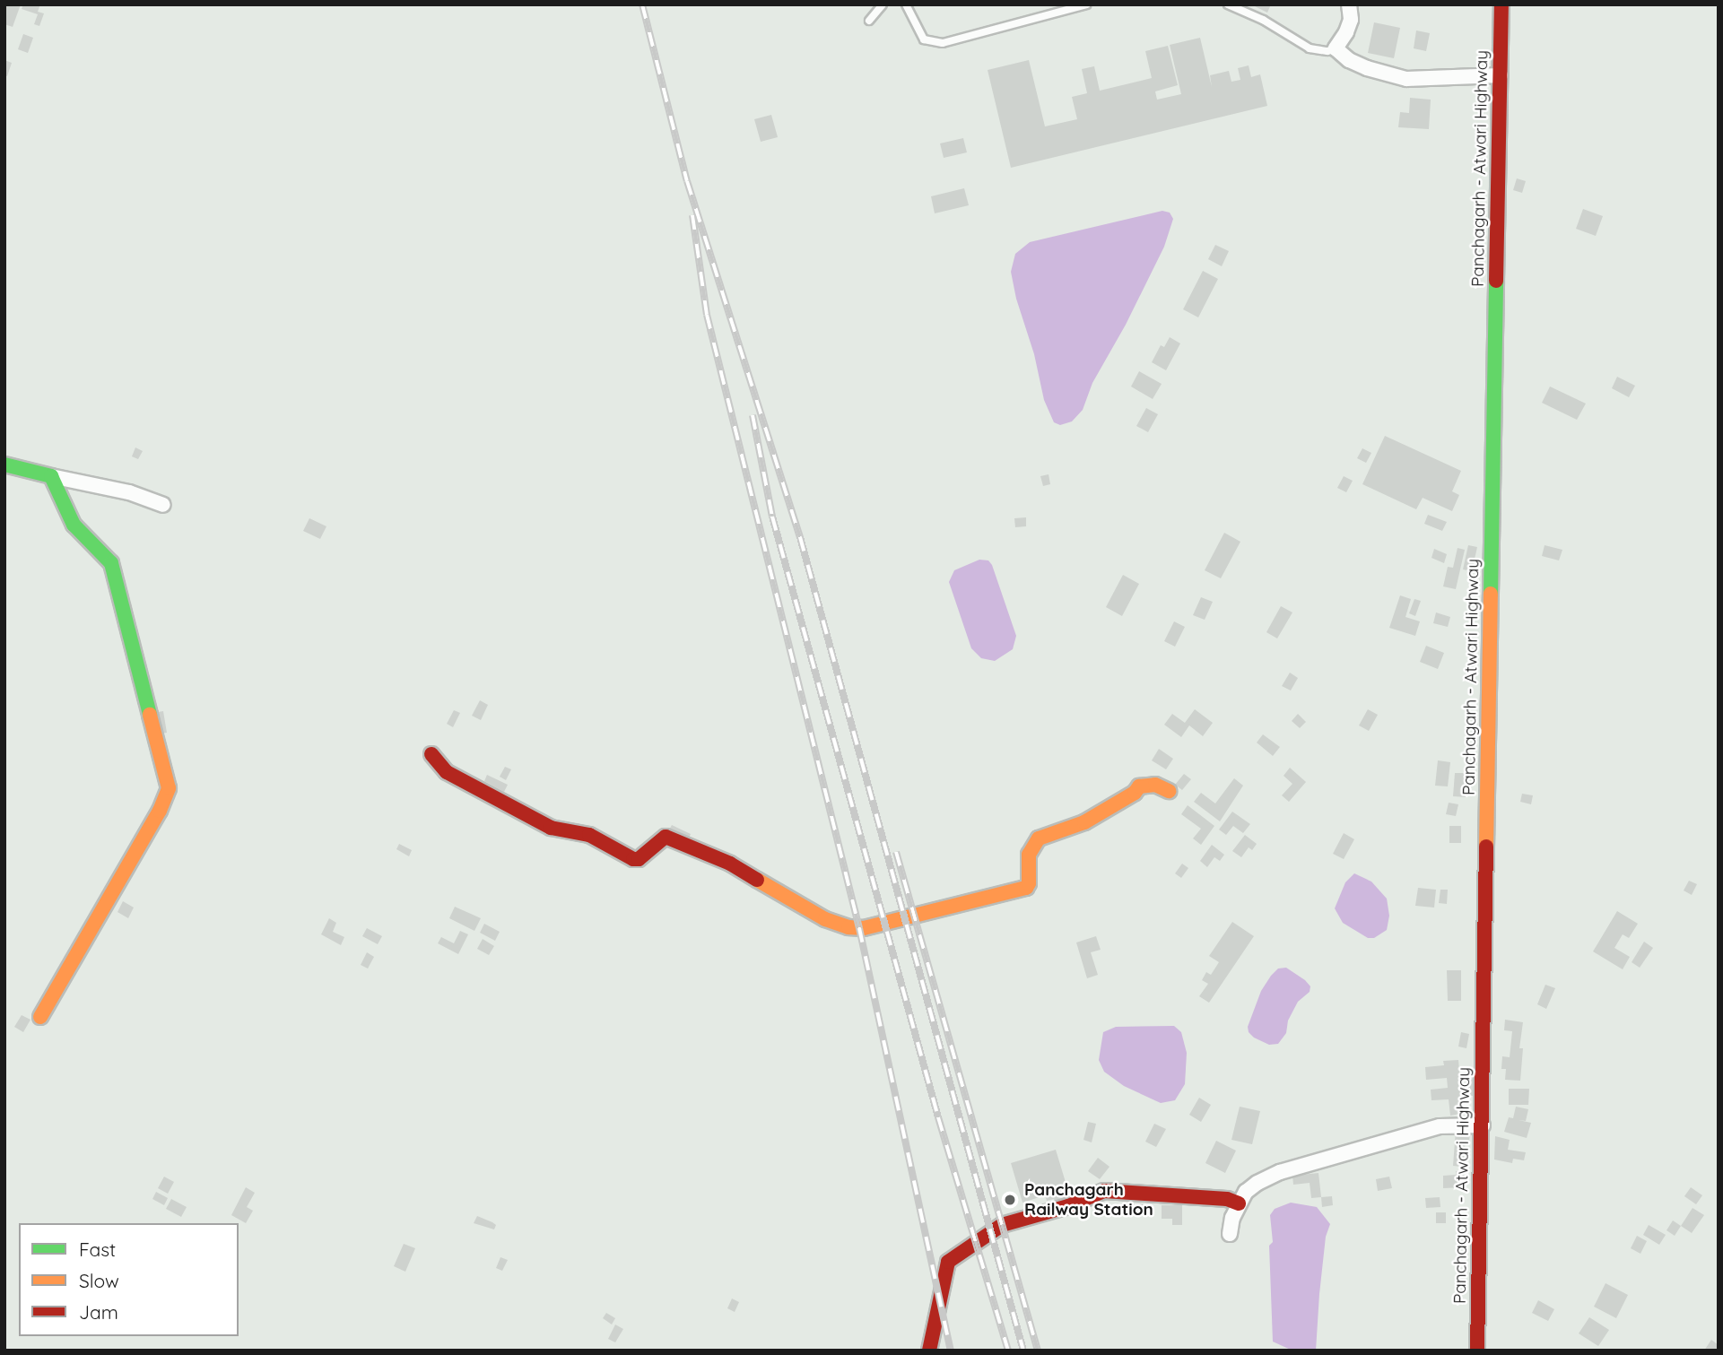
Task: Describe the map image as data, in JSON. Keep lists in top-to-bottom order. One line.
{"streets":{"street":["Panchagarh - Atwari Highway"]},"places":["Panchagarh Railway Station"],"legend":["Fast","Slow","Jam"]}
